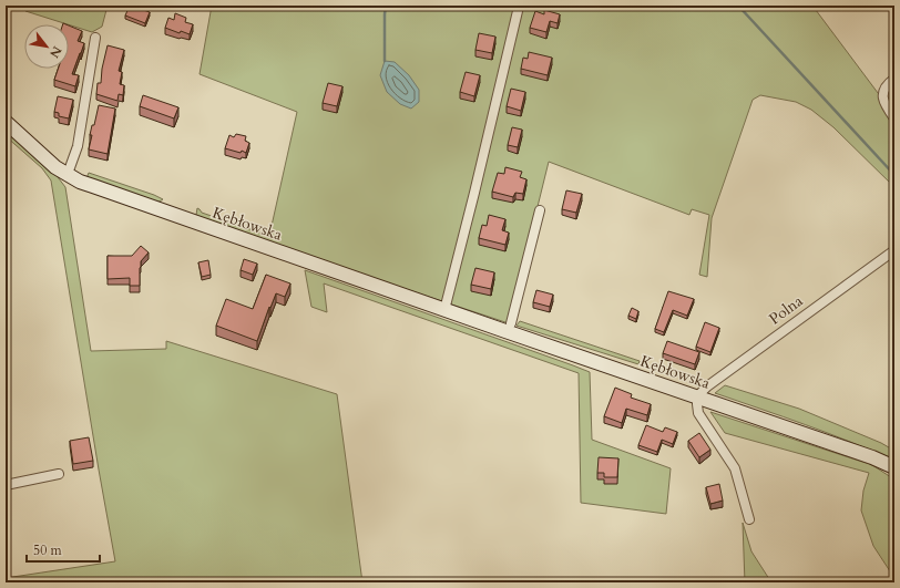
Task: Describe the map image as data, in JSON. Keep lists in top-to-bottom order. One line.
{"streets":{"street":["Kębłowska","Polna"]},"crossings":[["Kębłowska","Polna"]],"scale_bar":"50 m","north":"bottom right"}
